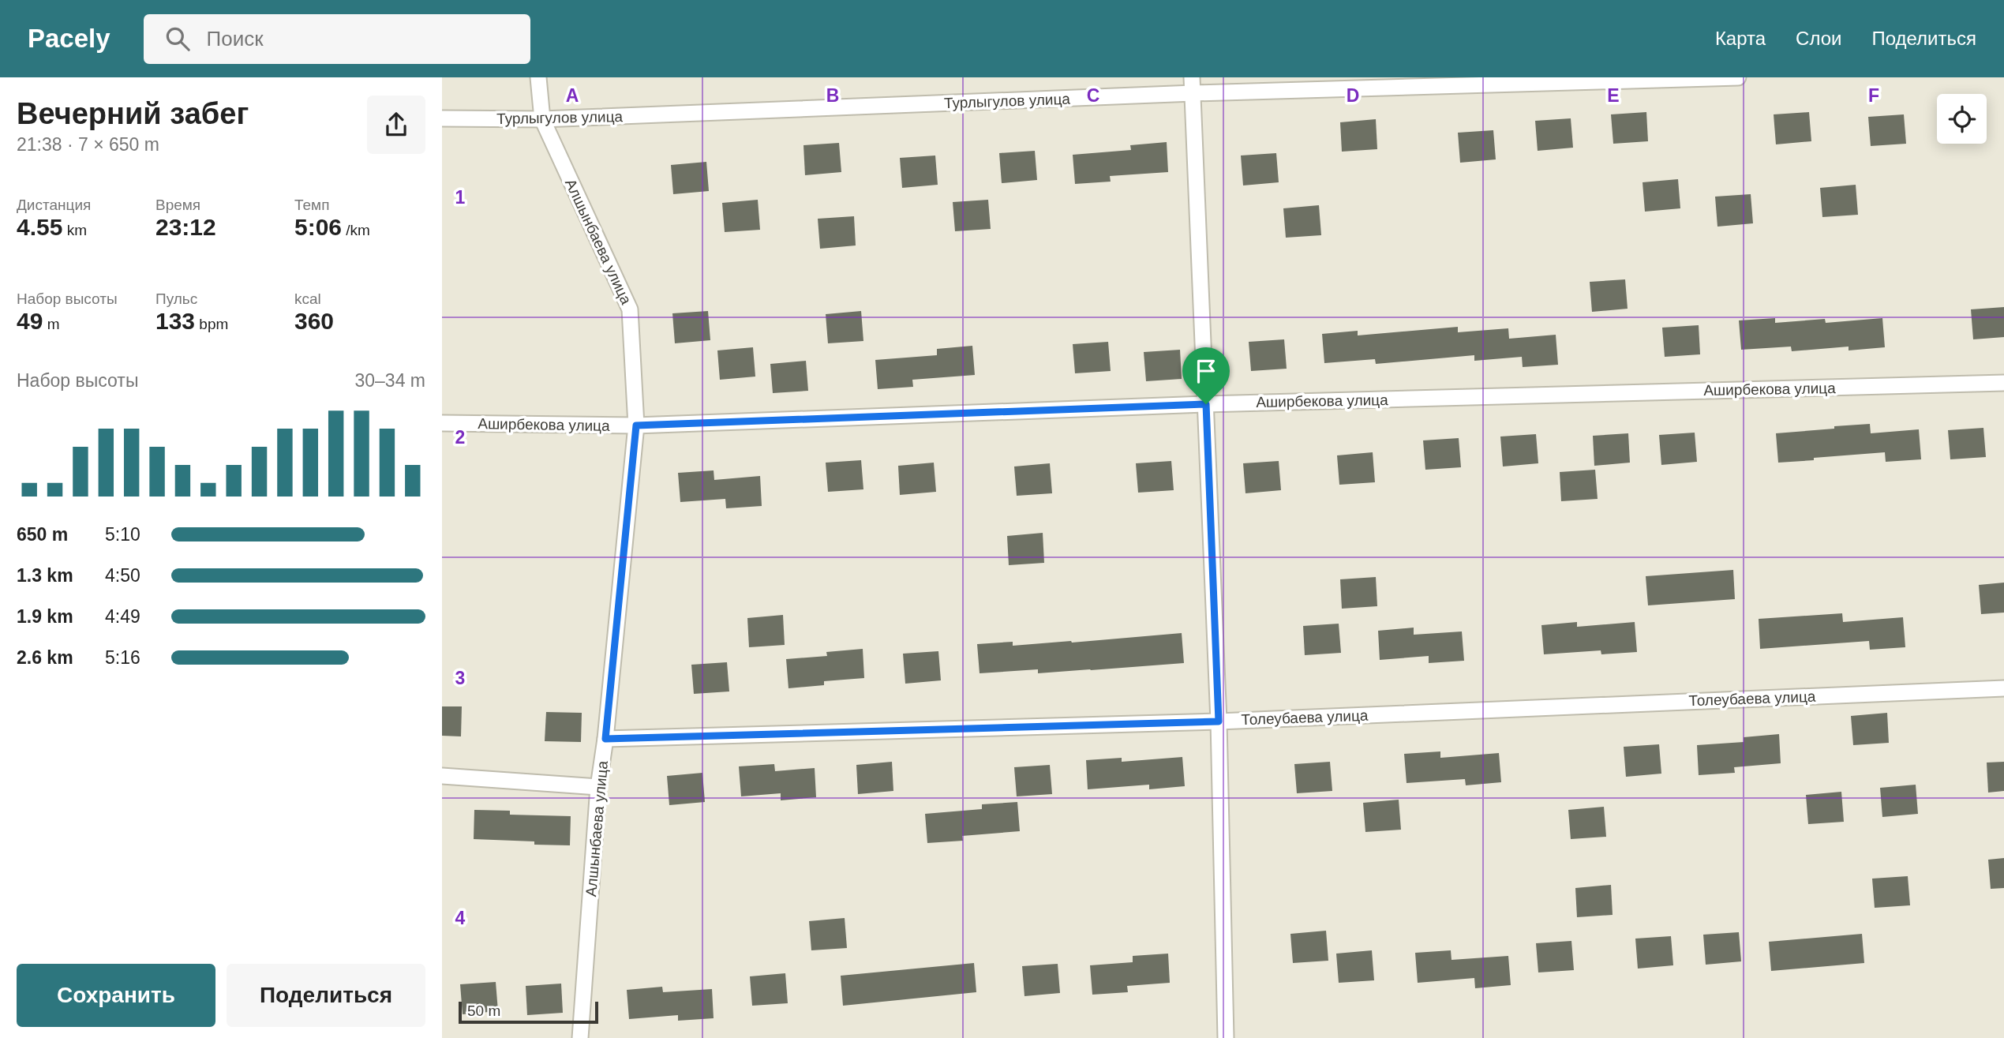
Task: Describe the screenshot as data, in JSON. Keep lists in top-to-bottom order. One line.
{"streets":{"street":["Турлыгулов улица","Алшынбаева улица","Аширбекова улица","Толеубаева улица"]},"crossings":[["Турлыгулов улица","Алшынбаева улица"],["Алшынбаева улица","Аширбекова улица"],["Алшынбаева улица","Толеубаева улица"]],"scale_bar":"50 m","page":{"header":"Pacely","search":"Поиск","nav":["Карта","Слои","Поделиться"],"heading":["Вечерний забег","21:38 · 7 × 650 m"],"stats":[["Дистанция","4.55 km"],["Время","23:12"],["Темп","5:06 /km"],["Набор высоты","49 m"],["Пульс","133 bpm"],["kcal","360"]],"chart":["Набор высоты","30–34 m"],"list":[{"name":"650 m","note":"5:10"},{"name":"1.3 km","note":"4:50"},{"name":"1.9 km","note":"4:49"},{"name":"2.6 km","note":"5:16"}],"buttons":["Сохранить","Поделиться"],"scale":"50 m"},"grid":{"columns":["A","B","C","D","E","F"],"rows":["1","2","3","4"]}}
